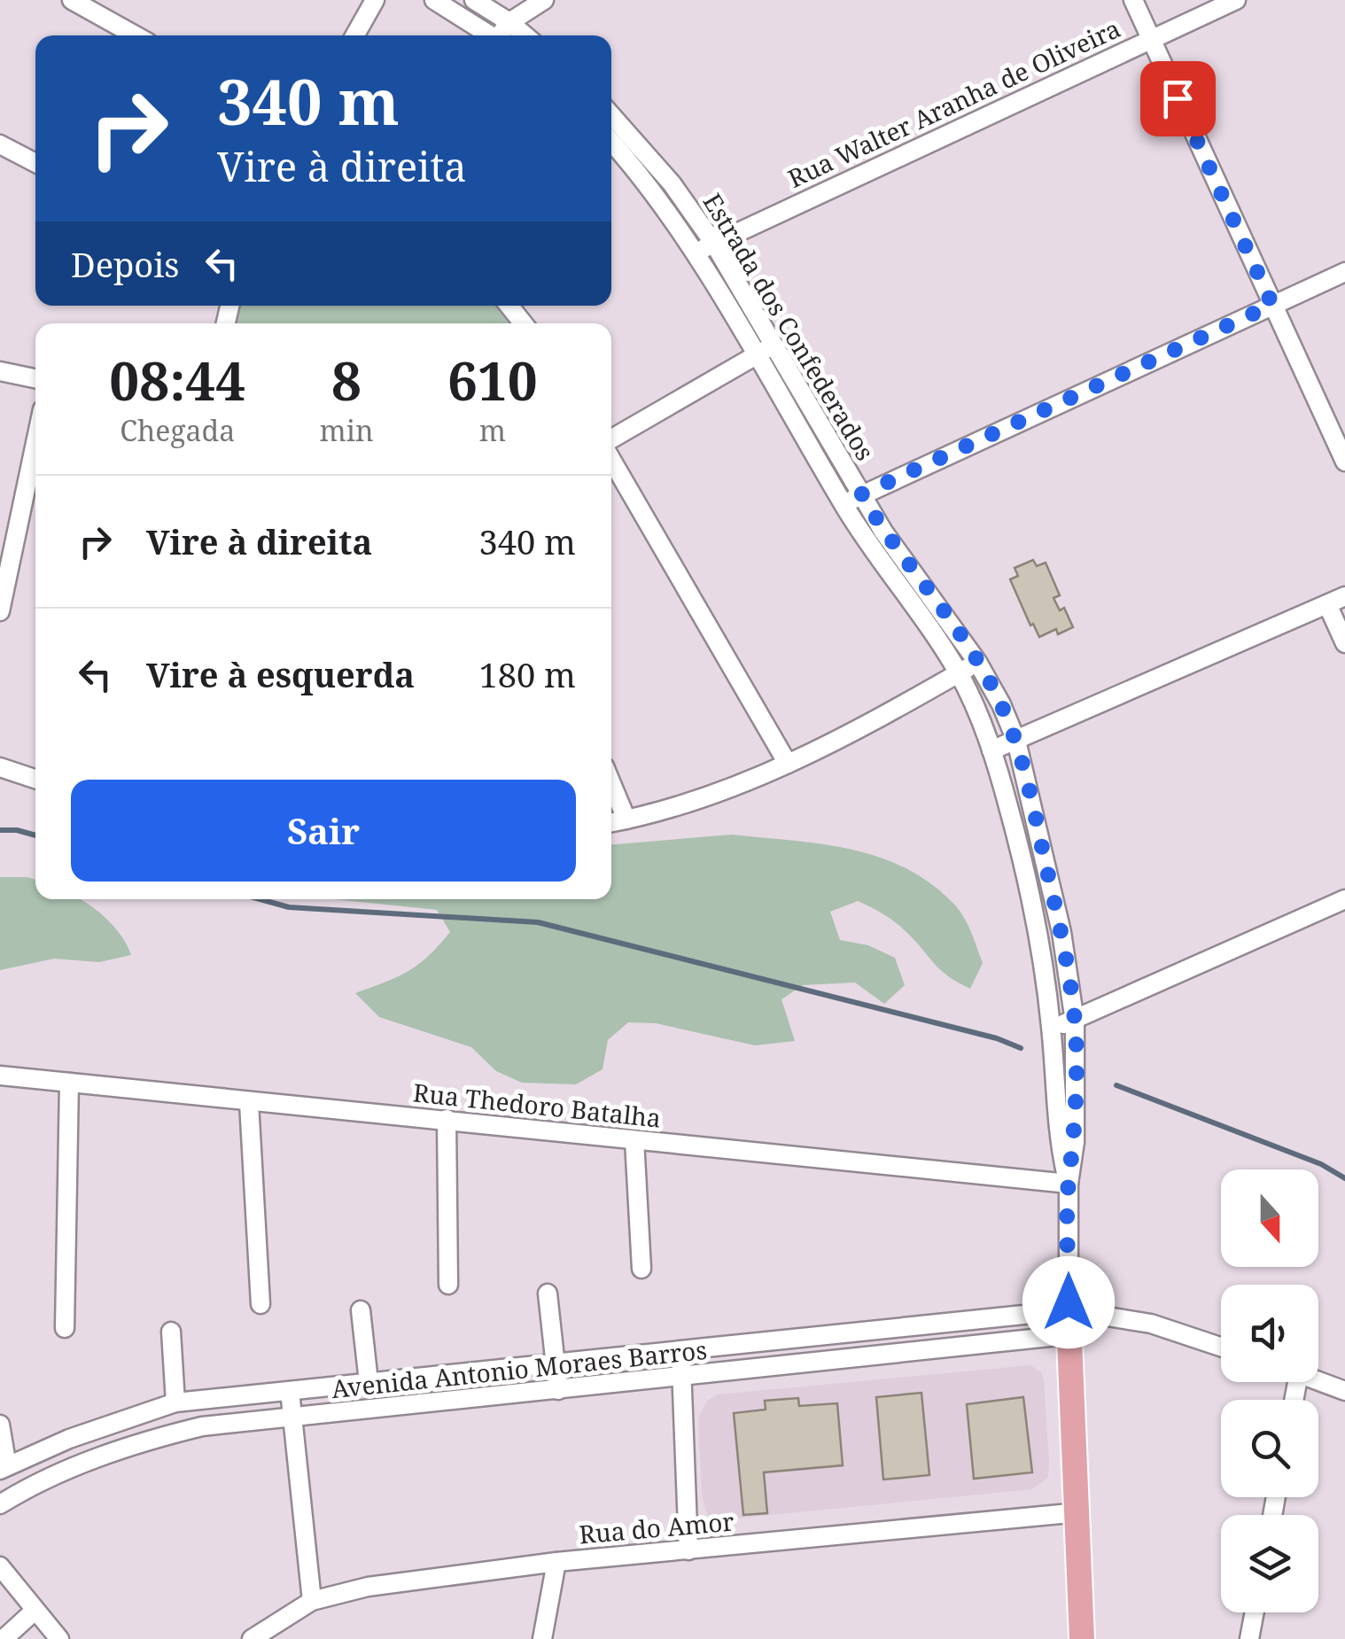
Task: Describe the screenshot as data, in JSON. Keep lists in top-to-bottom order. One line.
{"streets":{"street":["Rua Walter Aranha de Oliveira","Estrada dos Confederados","Rua Thedoro Batalha","Avenida Antonio Moraes Barros","Rua do Amor"]},"crossings":[["Rua Walter Aranha de Oliveira","Estrada dos Confederados"],["Estrada dos Confederados","Rua Thedoro Batalha"],["Estrada dos Confederados","Avenida Antonio Moraes Barros"]],"north":"bottom","page":{"turn":["340 m","Vire à direita"],"then":"Depois","eta":["08:44","Chegada","8","min","610","m"],"list":[{"name":"Vire à direita","value":"340 m"},{"name":"Vire à esquerda","value":"180 m"}],"buttons":"Sair"}}
